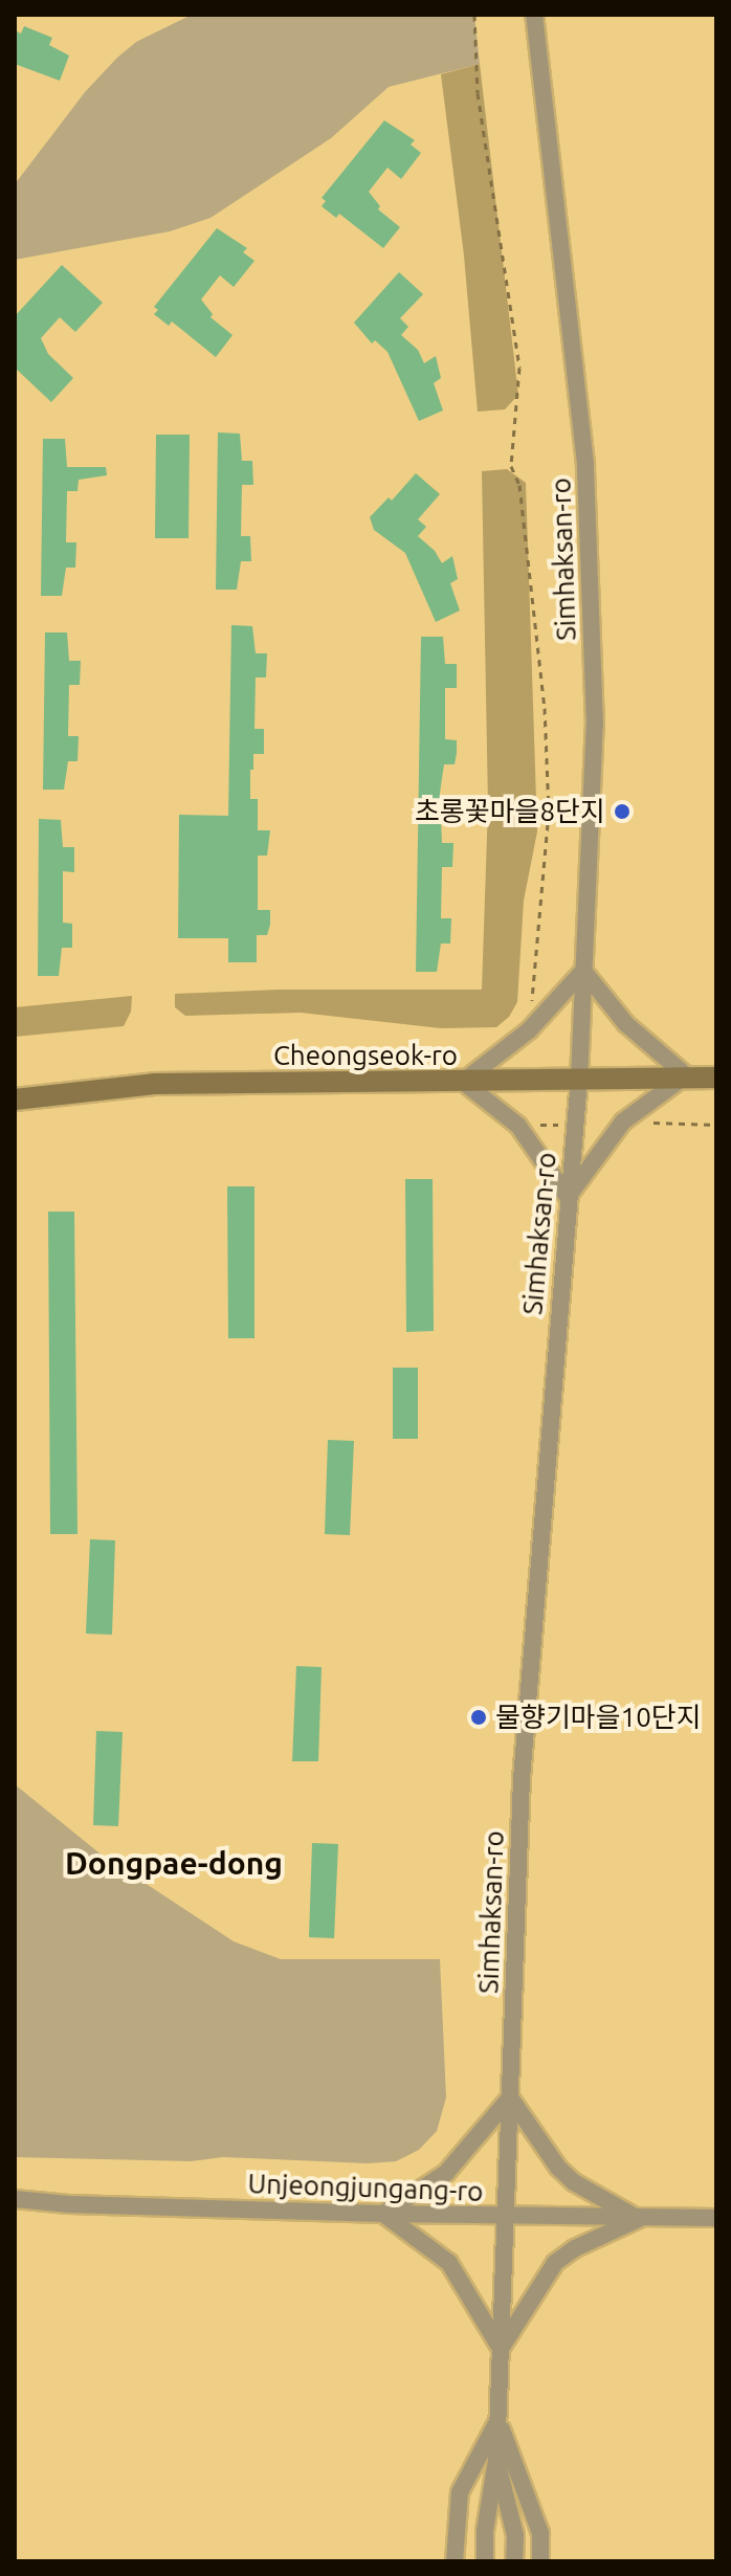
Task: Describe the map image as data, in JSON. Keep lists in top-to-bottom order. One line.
{"streets":{"main road":["Cheongseok-ro"],"street":["Simhaksan-ro","Unjeongjungang-ro"]},"crossings":[["Simhaksan-ro","Cheongseok-ro"],["Simhaksan-ro","Unjeongjungang-ro"]],"districts":["Dongpae-dong"],"places":["초롱꽃마을8단지","물향기마을10단지"]}
